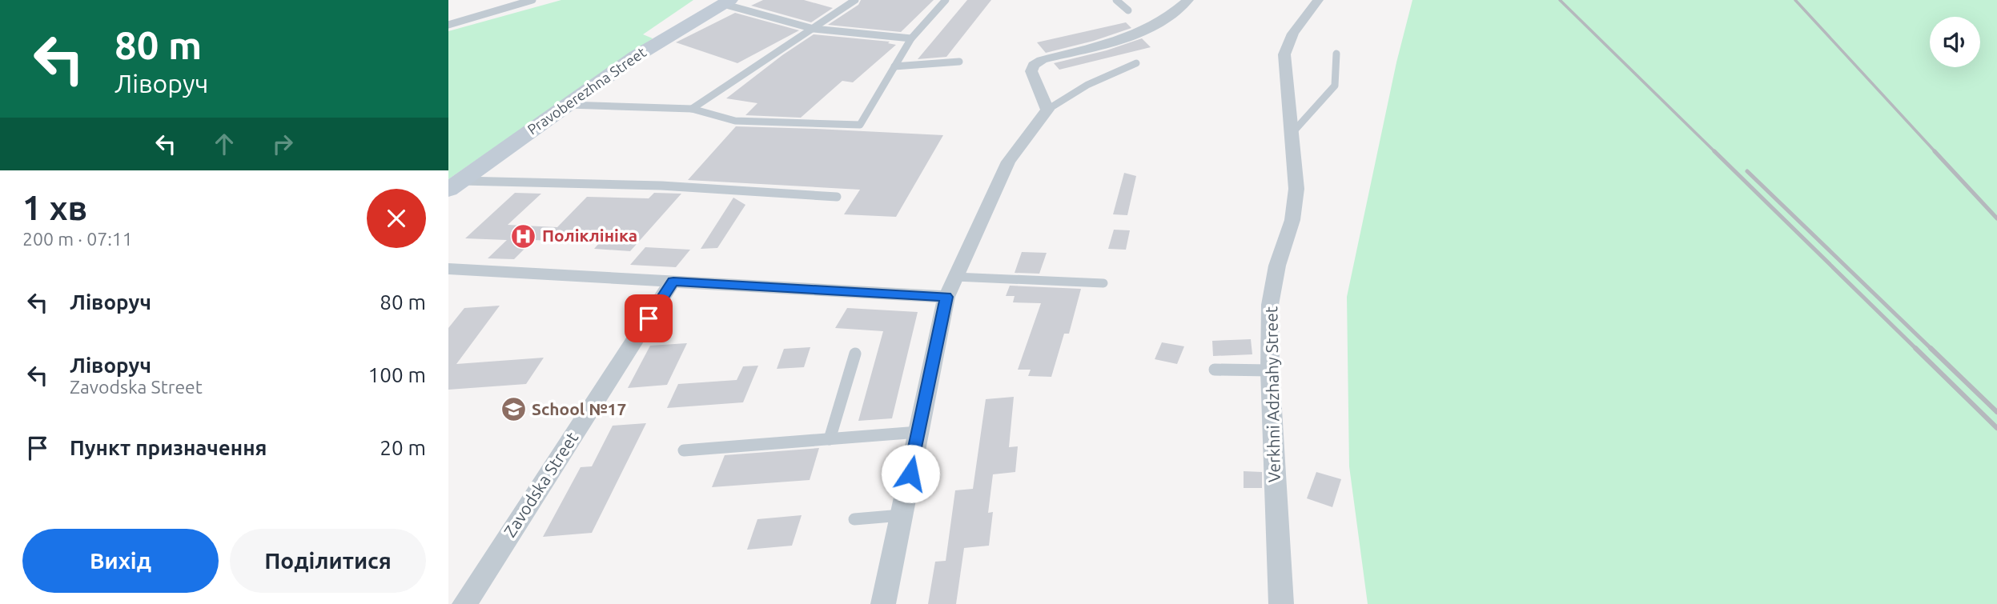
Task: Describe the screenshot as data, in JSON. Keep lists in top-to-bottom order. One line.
{"streets":{"street":["Pravoberezhna Street","Verkhni Adzhahy Street","Zavodska Street"]},"places":{"hospital":["Поліклініка"],"school or university":["School №17"]},"page":{"turn":["80 m","Ліворуч"],"heading":["1 хв","200 m · 07:11"],"list":[{"name":"Ліворуч","value":"80 m"},{"name":"Ліворуч","note":"Zavodska Street","value":"100 m"},{"name":"Пункт призначення","value":"20 m"}],"buttons":["Вихід","Поділитися"]}}
